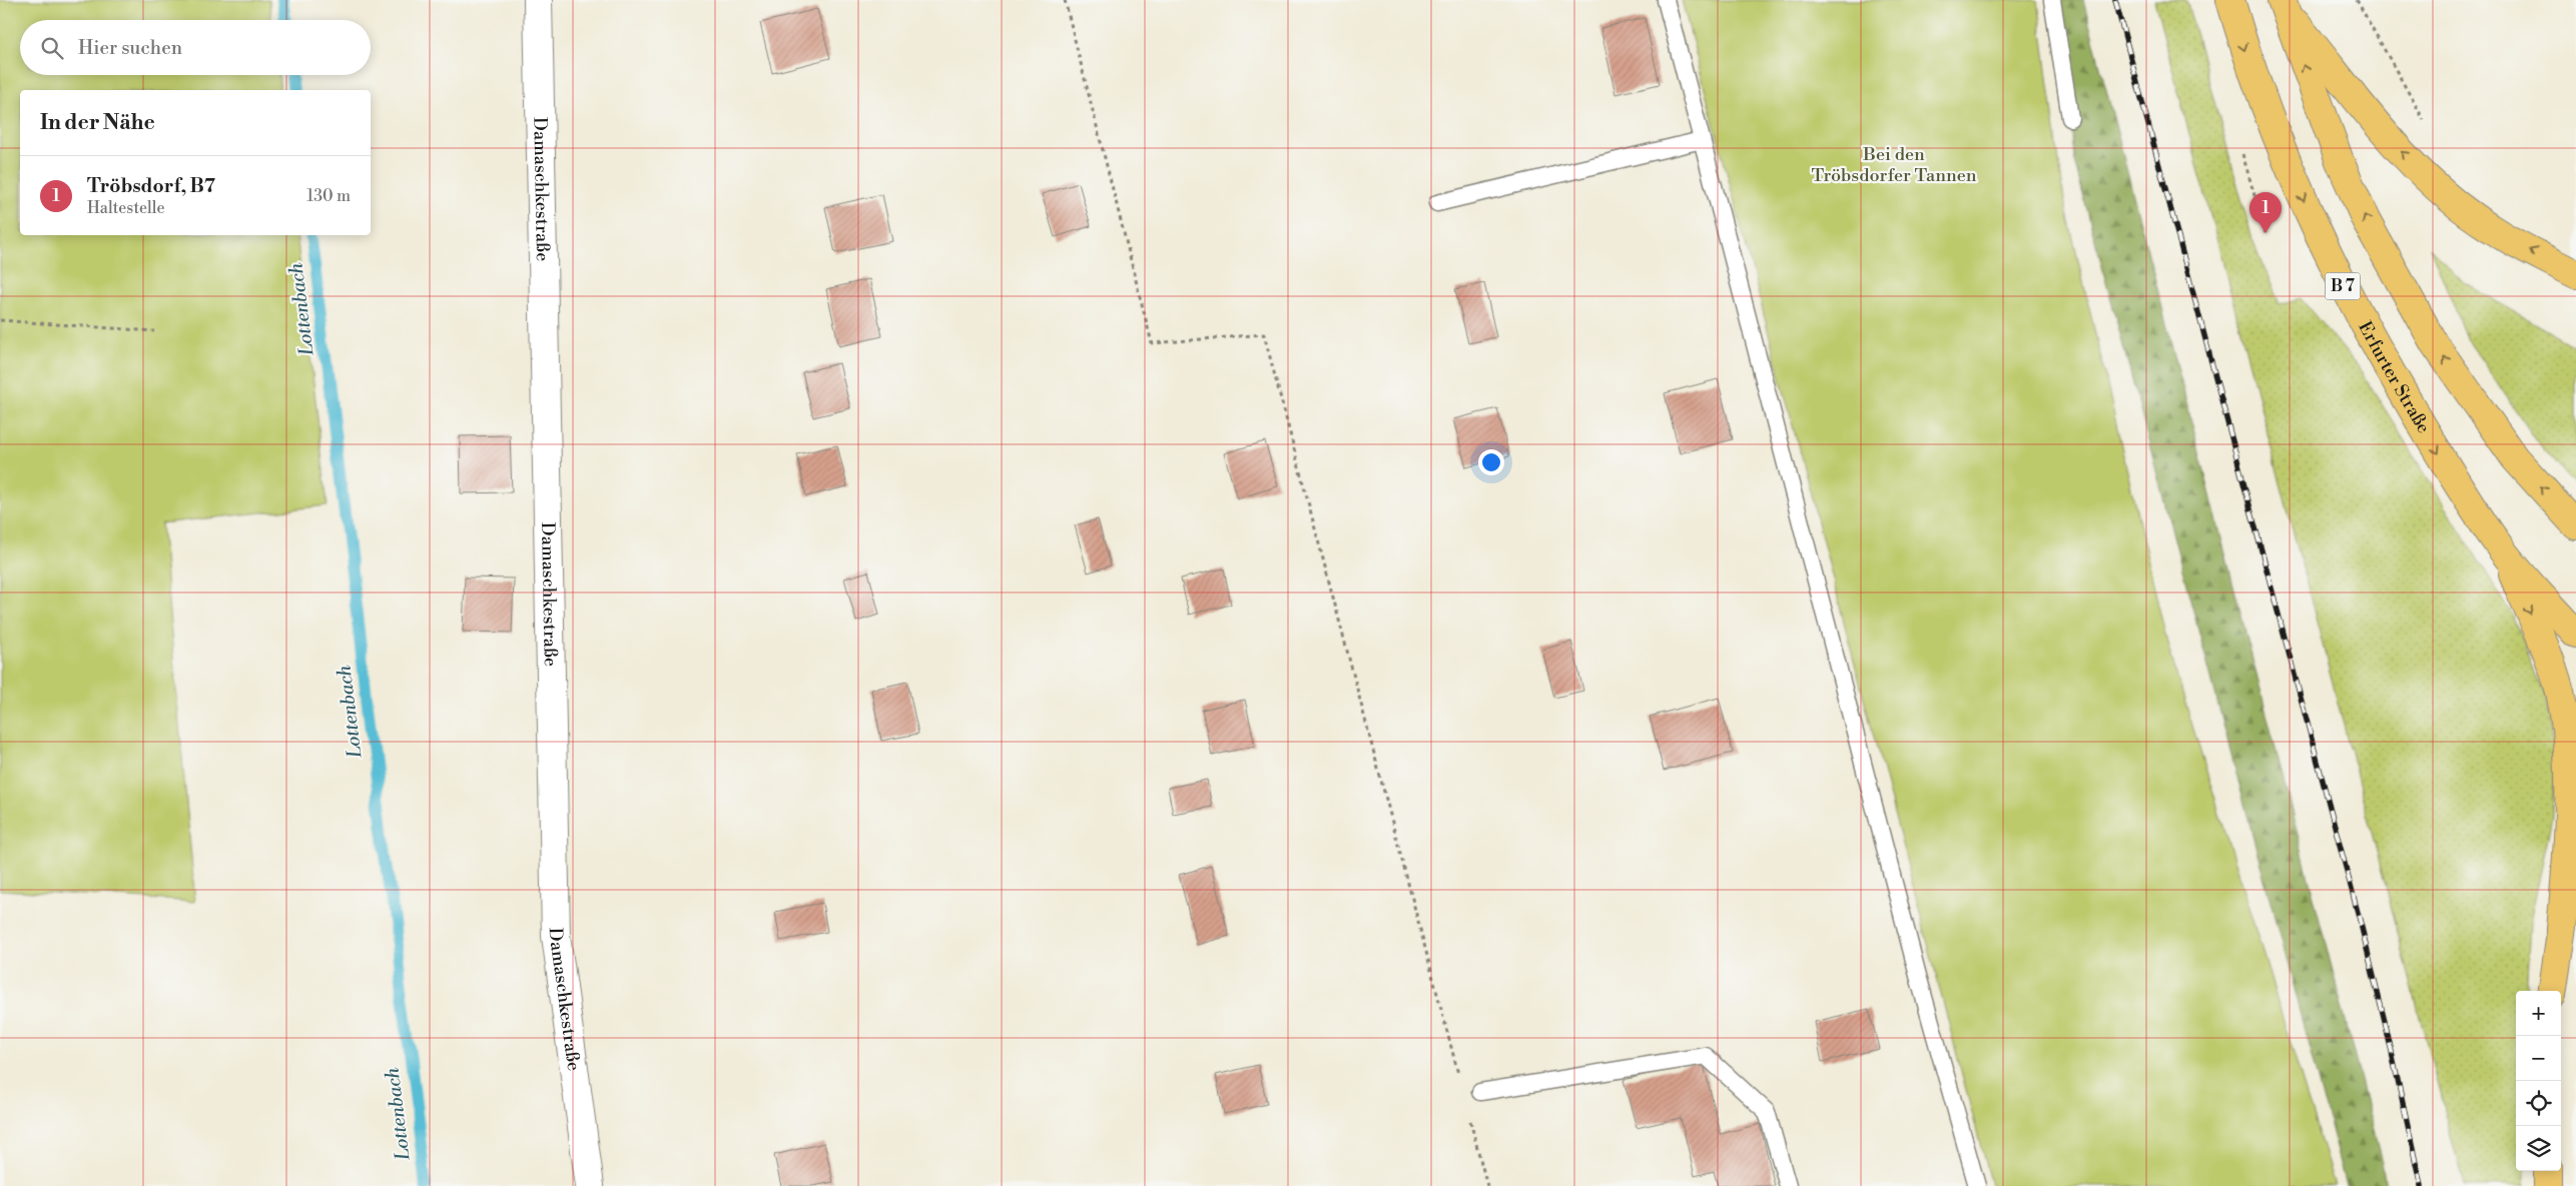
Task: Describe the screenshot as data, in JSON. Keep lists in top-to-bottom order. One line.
{"streets":{"main road":["B 7","Erfurter Straße"],"street":["Damaschkestraße"]},"crossings":[["B 7","Erfurter Straße"]],"water":["Lottenbach"],"parks":["Bei den Tröbsdorfer Tannen"],"page":{"search":"Hier suchen","heading":"In der Nähe","list":[{"mark":"1","name":"Tröbsdorf, B7","note":"Haltestelle","value":"130 m"}],"pins":"1","map_buttons":["+","−"]}}
